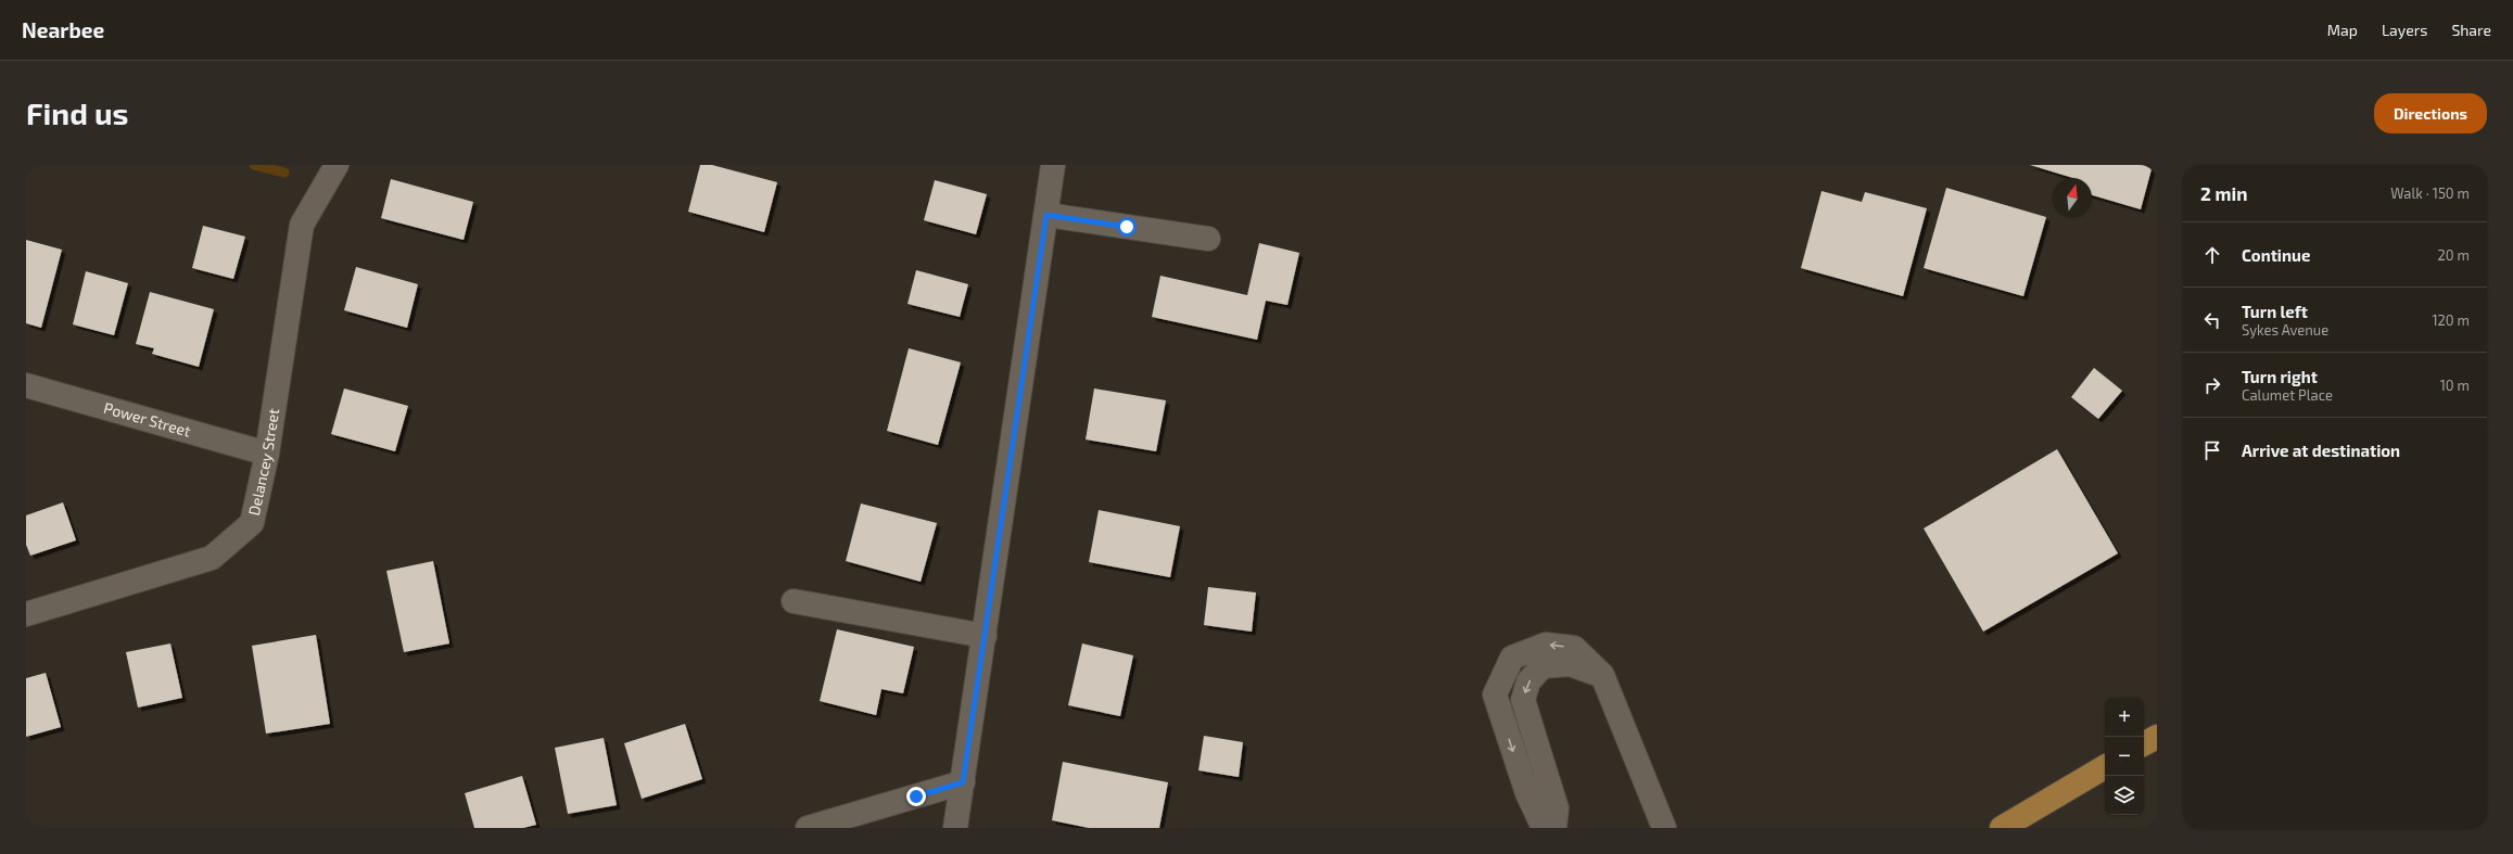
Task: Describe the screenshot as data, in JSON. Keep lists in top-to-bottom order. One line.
{"streets":{"street":["Power Street","Delancey Street"]},"crossings":[["Power Street","Delancey Street"]],"north":"top","page":{"header":"Nearbee","nav":["Map","Layers","Share"],"buttons":"Directions","title":"Find us","heading":["2 min","Walk · 150 m"],"list":[["Continue","20 m"],["Turn left","Sykes Avenue","120 m"],["Turn right","Calumet Place","10 m"],"Arrive at destination"],"map_buttons":["+","−"]}}
